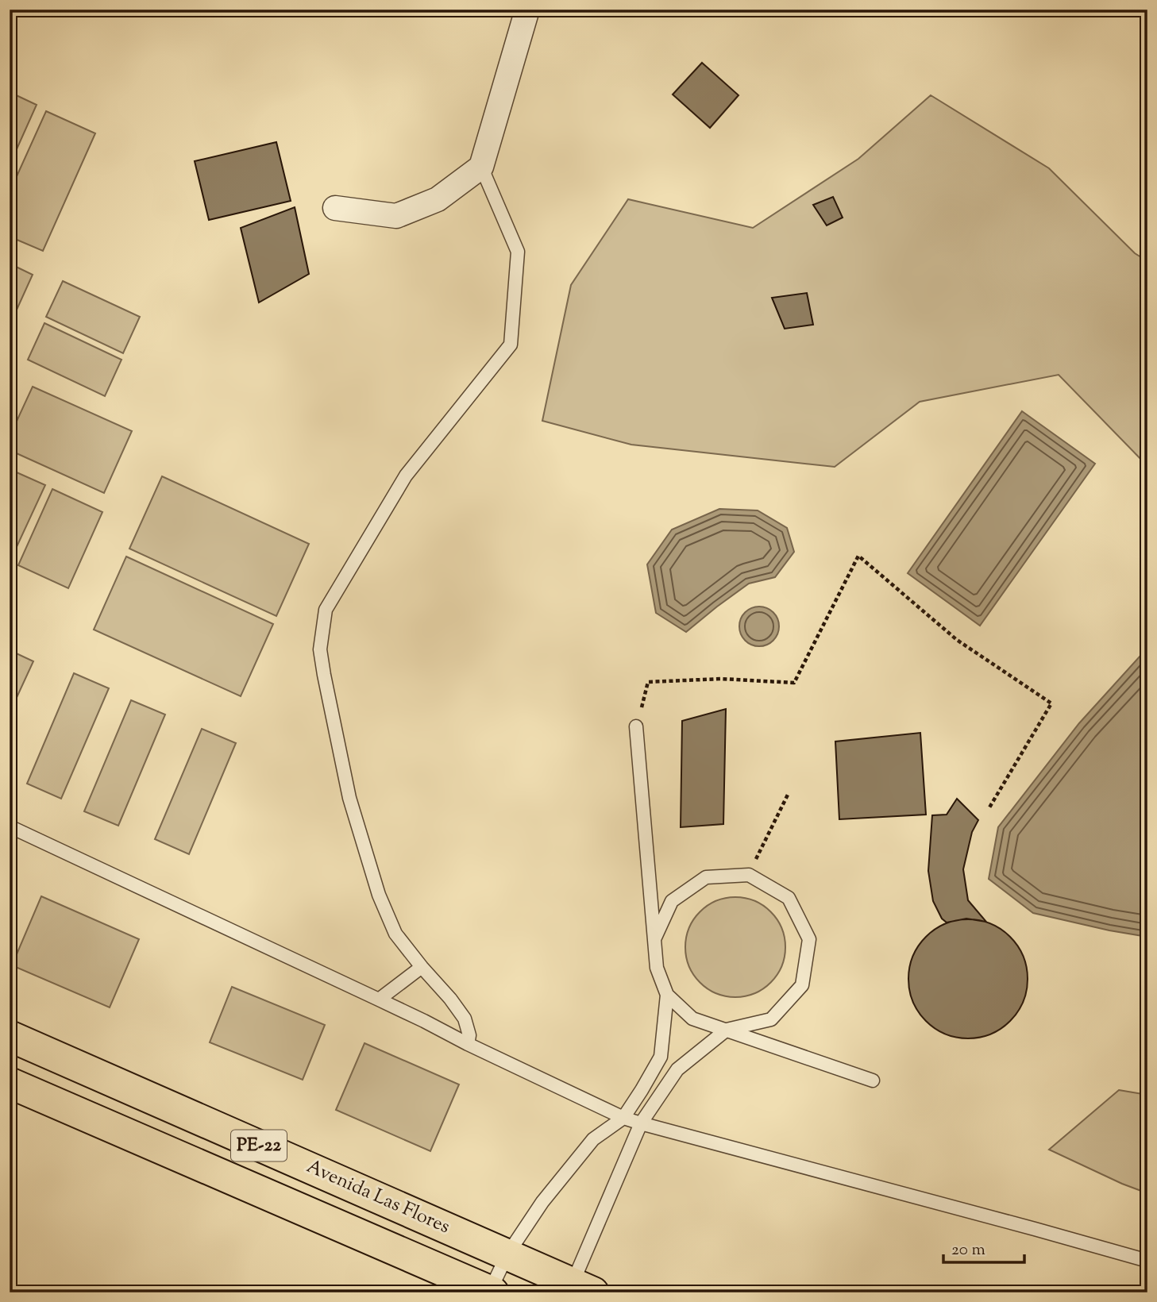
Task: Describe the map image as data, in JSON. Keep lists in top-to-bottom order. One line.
{"streets":{"highway":["PE-22","Avenida Las Flores"]},"scale_bar":"20 m"}
